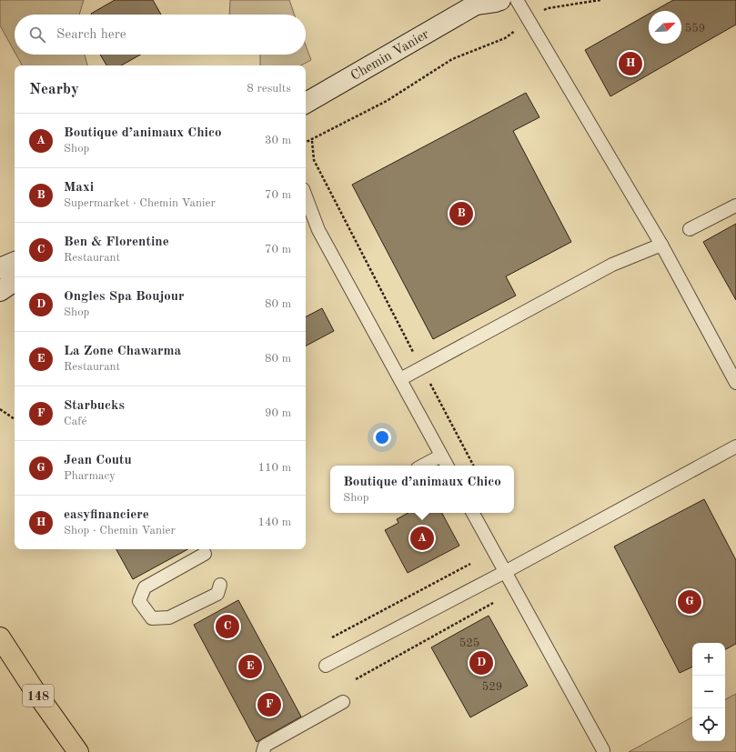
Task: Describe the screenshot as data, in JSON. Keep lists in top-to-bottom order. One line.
{"streets":{"highway":["148"],"main road":["Chemin Vanier"]},"house_numbers":["559","525","529"],"north":"top right","page":{"search":"Search here","pins":["H","B","A","G","C","D","E","F"],"heading":["Nearby","8 results"],"list":[{"mark":"A","name":"Boutique d’animaux Chico","note":"Shop","value":"30 m"},{"mark":"B","name":"Maxi","note":"Supermarket · Chemin Vanier","value":"70 m"},{"mark":"C","name":"Ben & Florentine","note":"Restaurant","value":"70 m"},{"mark":"D","name":"Ongles Spa Boujour","note":"Shop","value":"80 m"},{"mark":"E","name":"La Zone Chawarma","note":"Restaurant","value":"80 m"},{"mark":"F","name":"Starbucks","note":"Café","value":"90 m"},{"mark":"G","name":"Jean Coutu","note":"Pharmacy","value":"110 m"},{"mark":"H","name":"easyfinanciere","note":"Shop · Chemin Vanier","value":"140 m"}],"popup":["Boutique d’animaux Chico","Shop"],"map_buttons":["+","−"]}}
